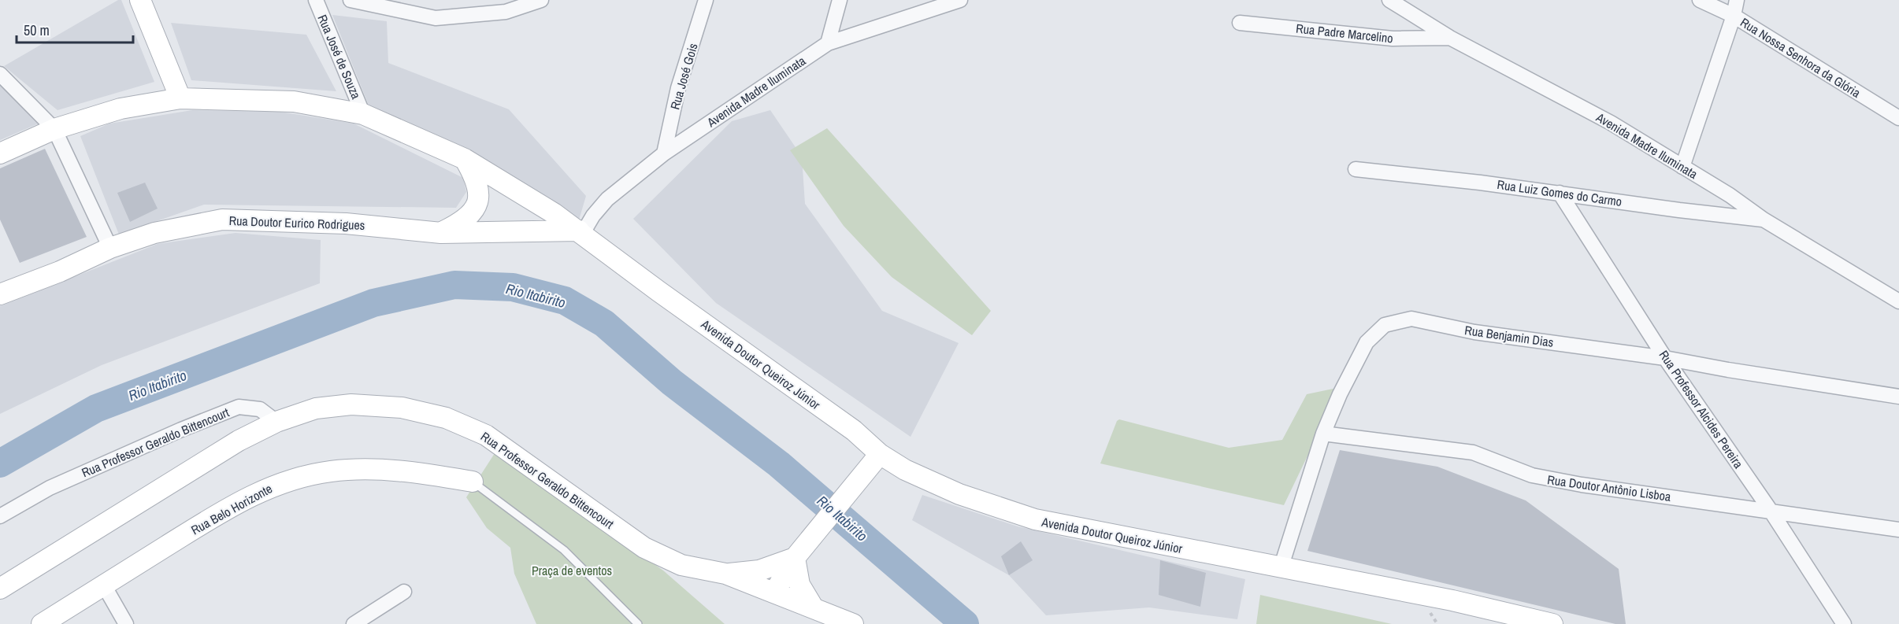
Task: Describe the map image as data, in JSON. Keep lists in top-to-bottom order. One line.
{"streets":{"main road":["Rua Doutor Eurico Rodrigues","Avenida Doutor Queiroz Júnior","Rua Professor Geraldo Bittencourt","Rua Belo Horizonte"],"street":["Rua Padre Marcelino","Rua José de Souza","Rua Nossa Senhora da Glória","Rua José Gois","Avenida Madre Iluminata","Rua Luiz Gomes do Carmo","Rua Benjamin Dias","Rua Professor Alcides Pereira","Rua Doutor Antônio Lisboa"]},"crossings":[["Rua Padre Marcelino","Avenida Madre Iluminata"],["Rua José de Souza","Avenida Doutor Queiroz Júnior"],["Rua José Gois","Avenida Madre Iluminata"],["Avenida Madre Iluminata","Rua Luiz Gomes do Carmo"],["Avenida Madre Iluminata","Rua Doutor Eurico Rodrigues"],["Avenida Madre Iluminata","Avenida Doutor Queiroz Júnior"],["Rua Luiz Gomes do Carmo","Rua Professor Alcides Pereira"],["Rua Doutor Eurico Rodrigues","Avenida Doutor Queiroz Júnior"],["Rua Benjamin Dias","Avenida Doutor Queiroz Júnior"],["Rua Benjamin Dias","Rua Professor Alcides Pereira"],["Rua Benjamin Dias","Rua Doutor Antônio Lisboa"],["Rua Professor Alcides Pereira","Rua Doutor Antônio Lisboa"]],"water":["Rio Itabirito"],"parks":["Praça de eventos"],"scale_bar":"50 m"}
